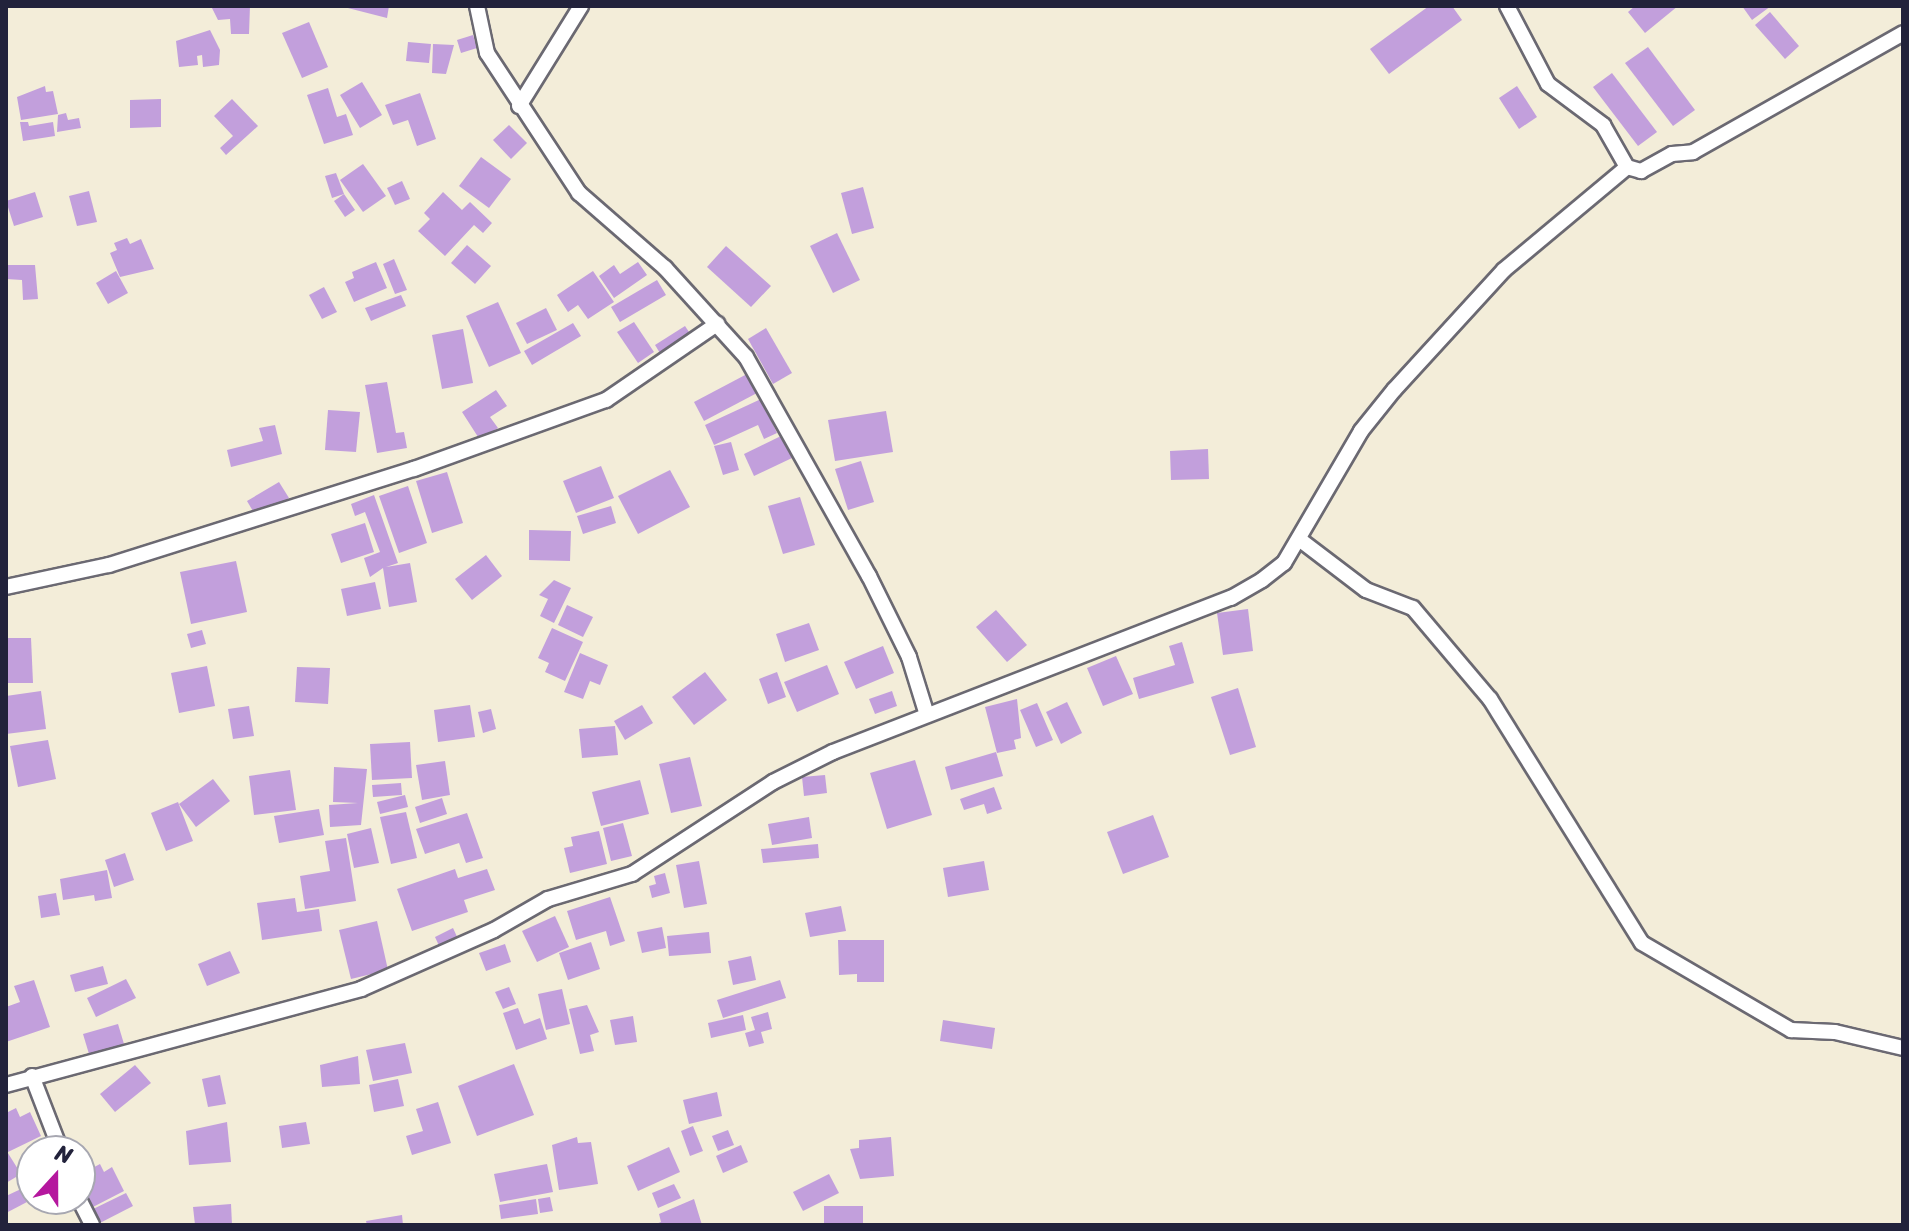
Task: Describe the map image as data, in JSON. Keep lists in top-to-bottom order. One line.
{"north":"top"}
